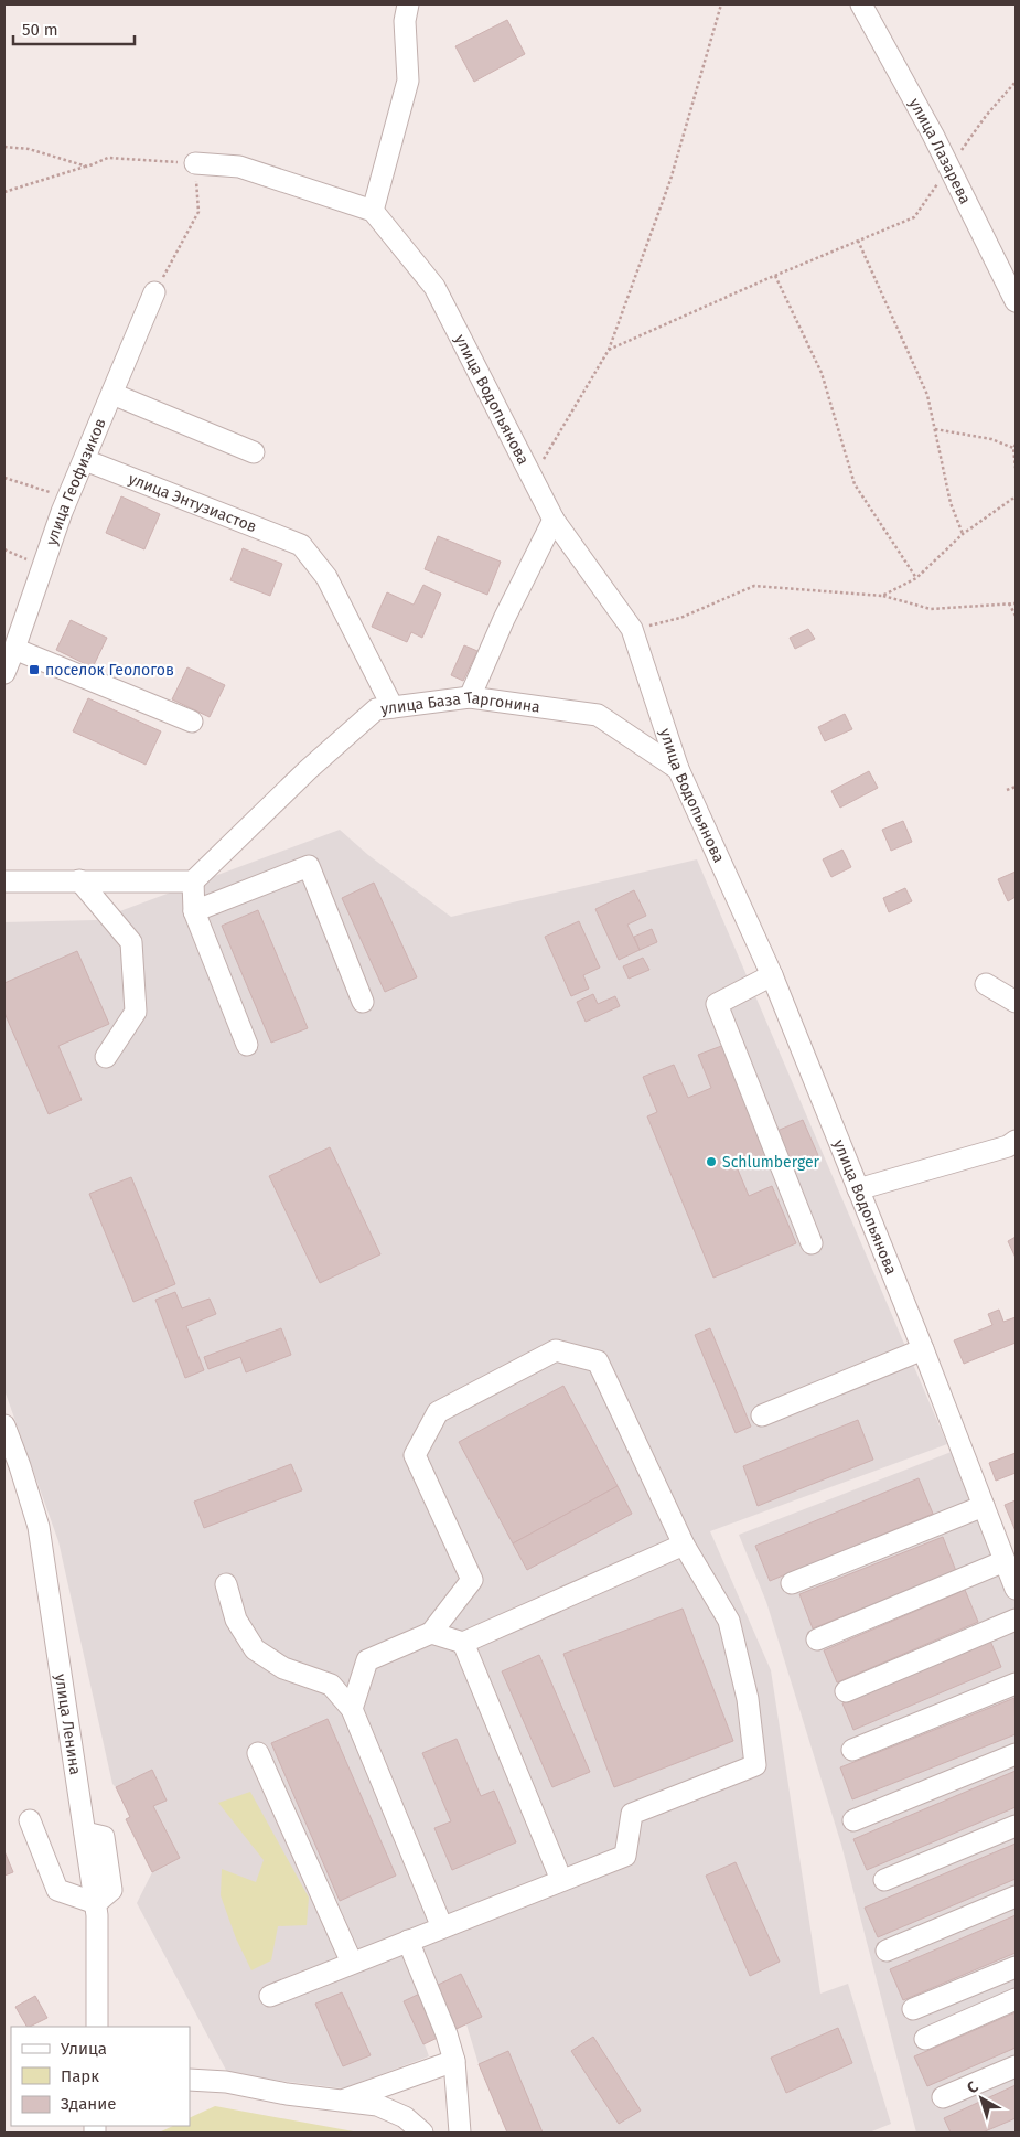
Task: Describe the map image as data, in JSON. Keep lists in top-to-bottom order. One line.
{"streets":{"street":["улица Лазарева","улица Водопьянова","улица Геофизиков","улица Энтузиастов","улица База Таргонина","улица Ленина"]},"crossings":[["улица Водопьянова","улица База Таргонина"],["улица Геофизиков","улица Энтузиастов"],["улица Энтузиастов","улица База Таргонина"]],"places":{"transit":["поселок Геологов"],"other":["Schlumberger"]},"legend":["Улица","Парк","Здание"],"scale_bar":"50 m","north":"top left"}
